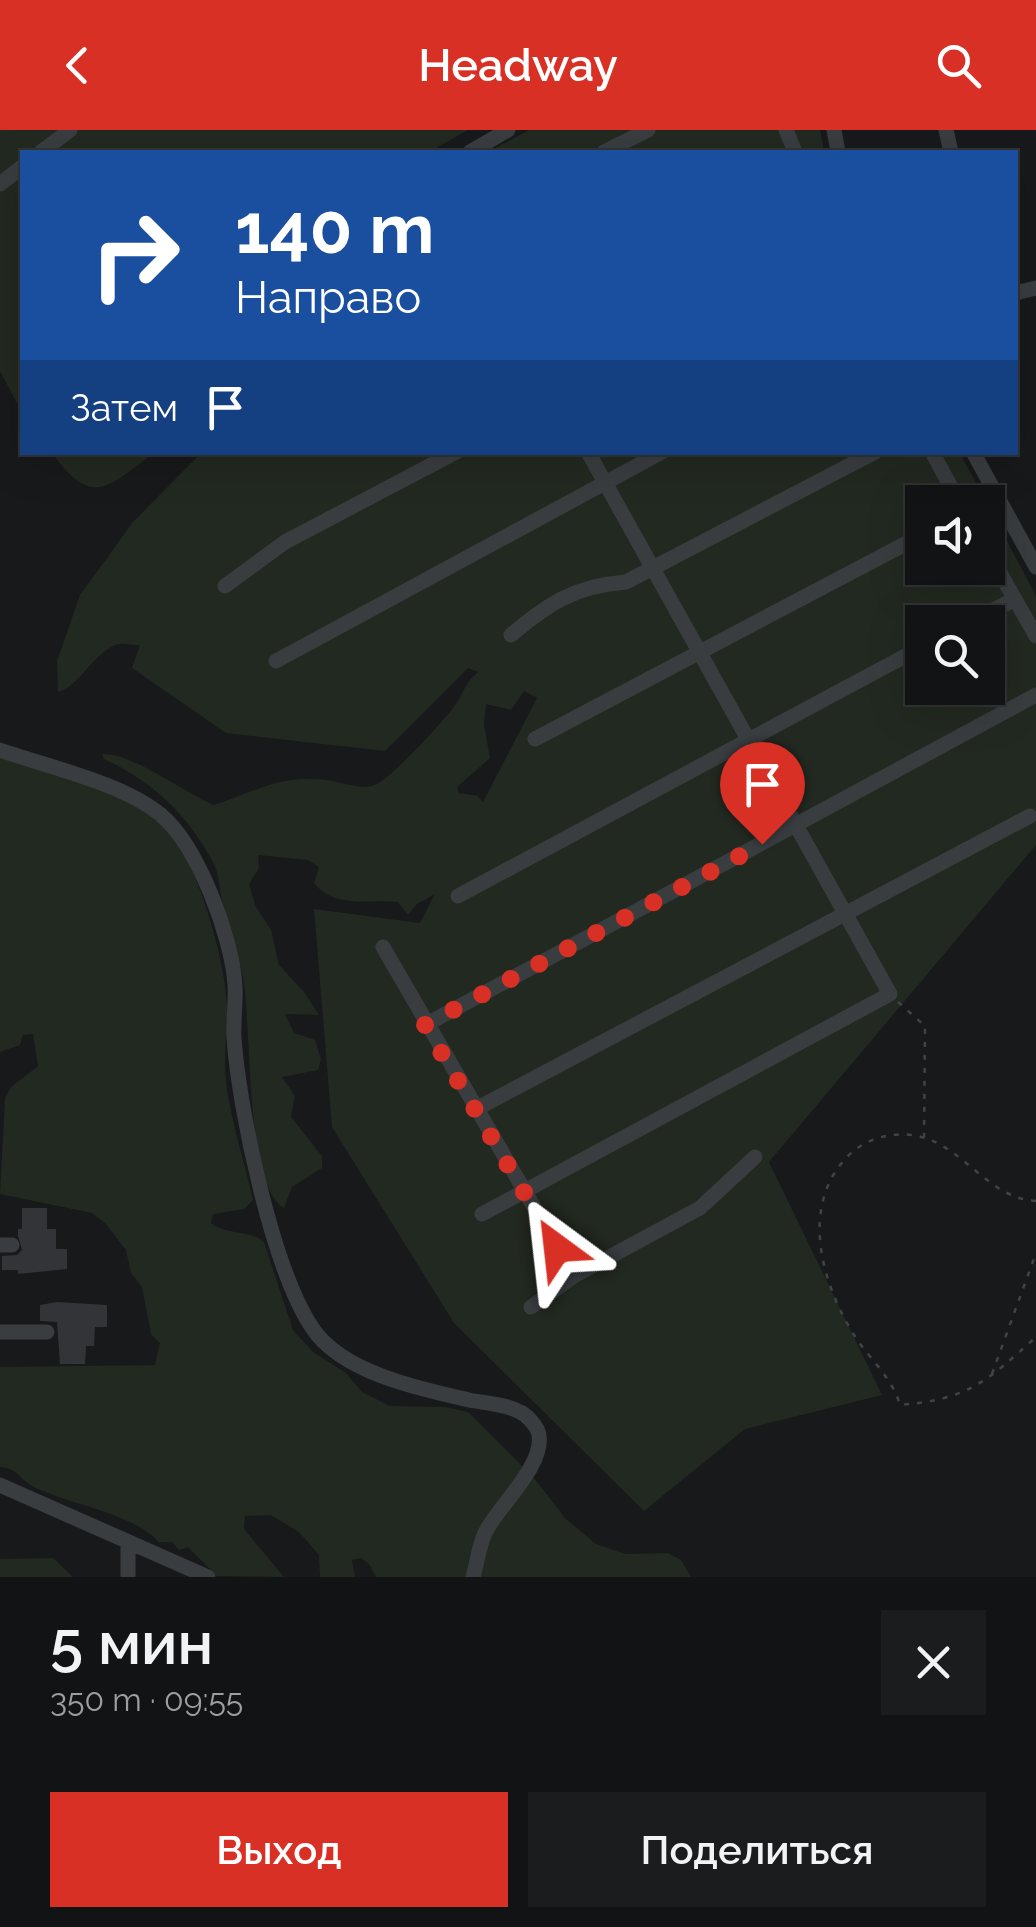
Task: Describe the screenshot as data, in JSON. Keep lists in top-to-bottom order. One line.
{"page":{"header":"Headway","turn":["140 m","Направо"],"then":"Затем","heading":["5 мин","350 m · 09:55"],"buttons":["Выход","Поделиться"]}}
